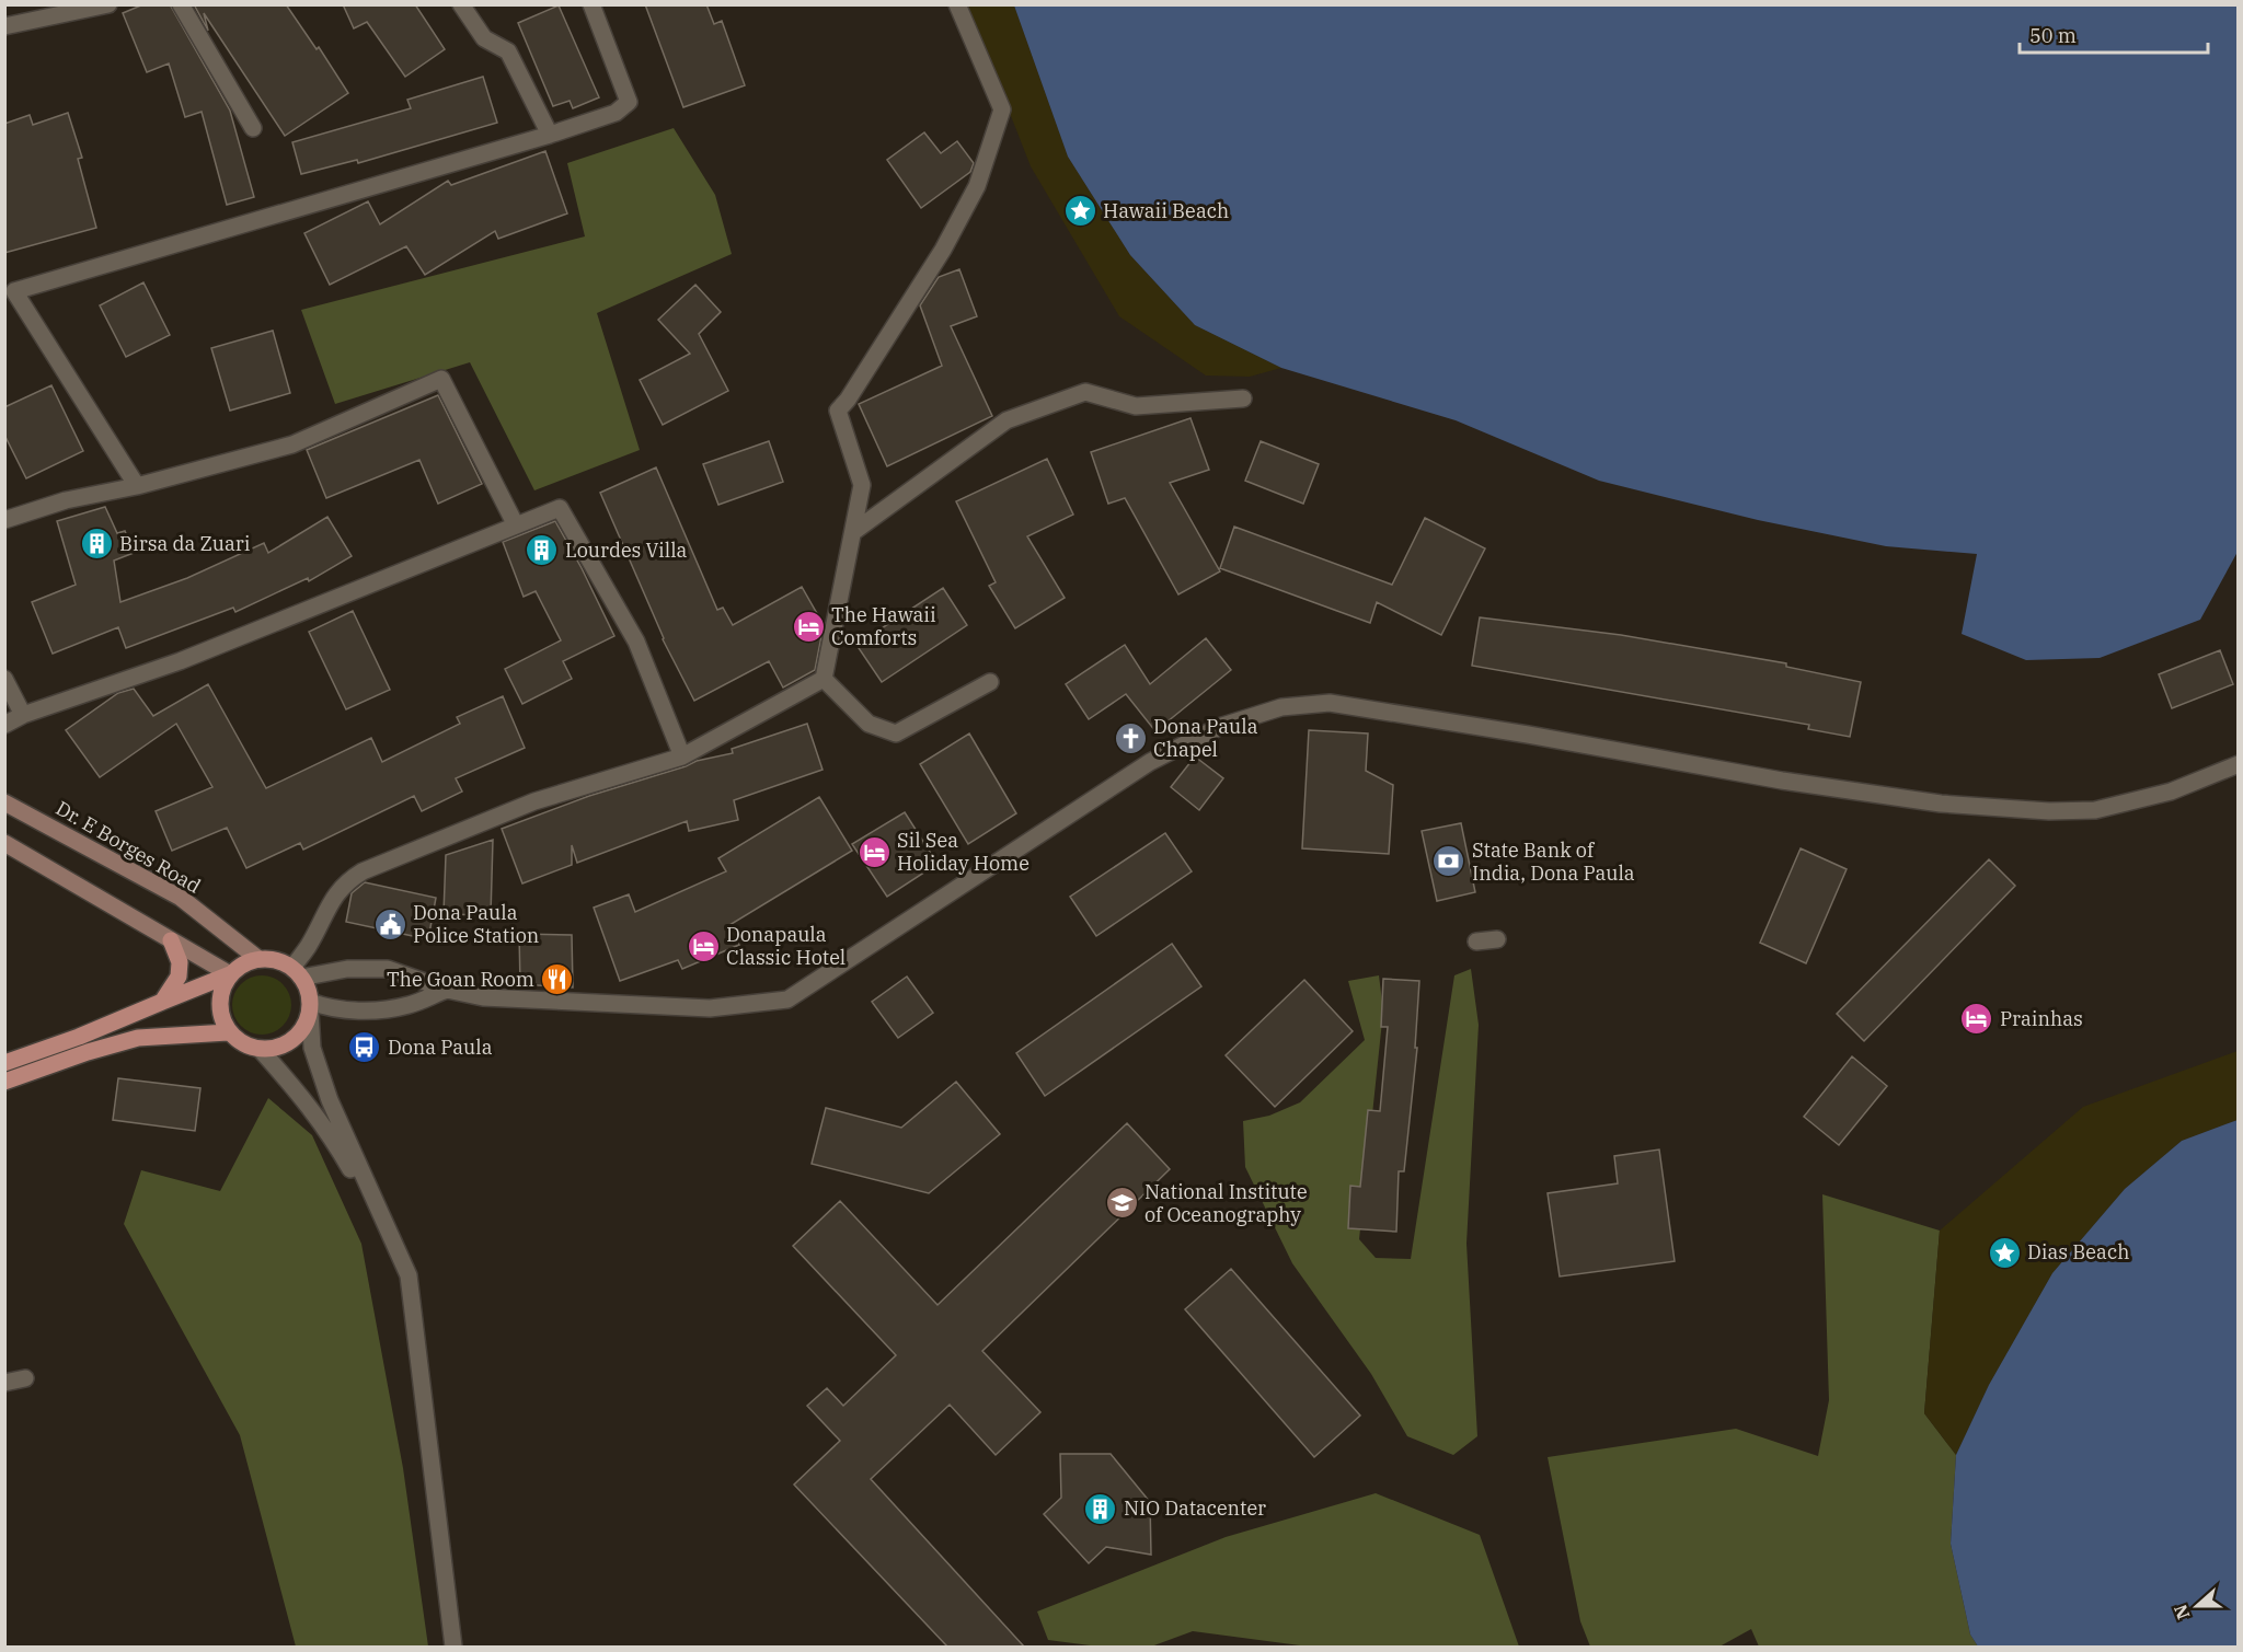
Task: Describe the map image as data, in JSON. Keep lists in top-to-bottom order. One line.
{"streets":{"main road":["Dr. E Borges Road"]},"places":{"place":["Hawaii Beach","Dias Beach"],"building":["Birsa da Zuari","Lourdes Villa","NIO Datacenter"],"hotel":["The Hawaii Comforts","Sil Sea Holiday Home","Donapaula Classic Hotel","Prainhas"],"church":["Dona Paula Chapel"],"bank":["State Bank of India, Dona Paula"],"public building":["Dona Paula Police Station"],"restaurant":["The Goan Room"],"bus stop":["Dona Paula"],"school or university":["National Institute of Oceanography"]},"scale_bar":"50 m","north":"left"}
